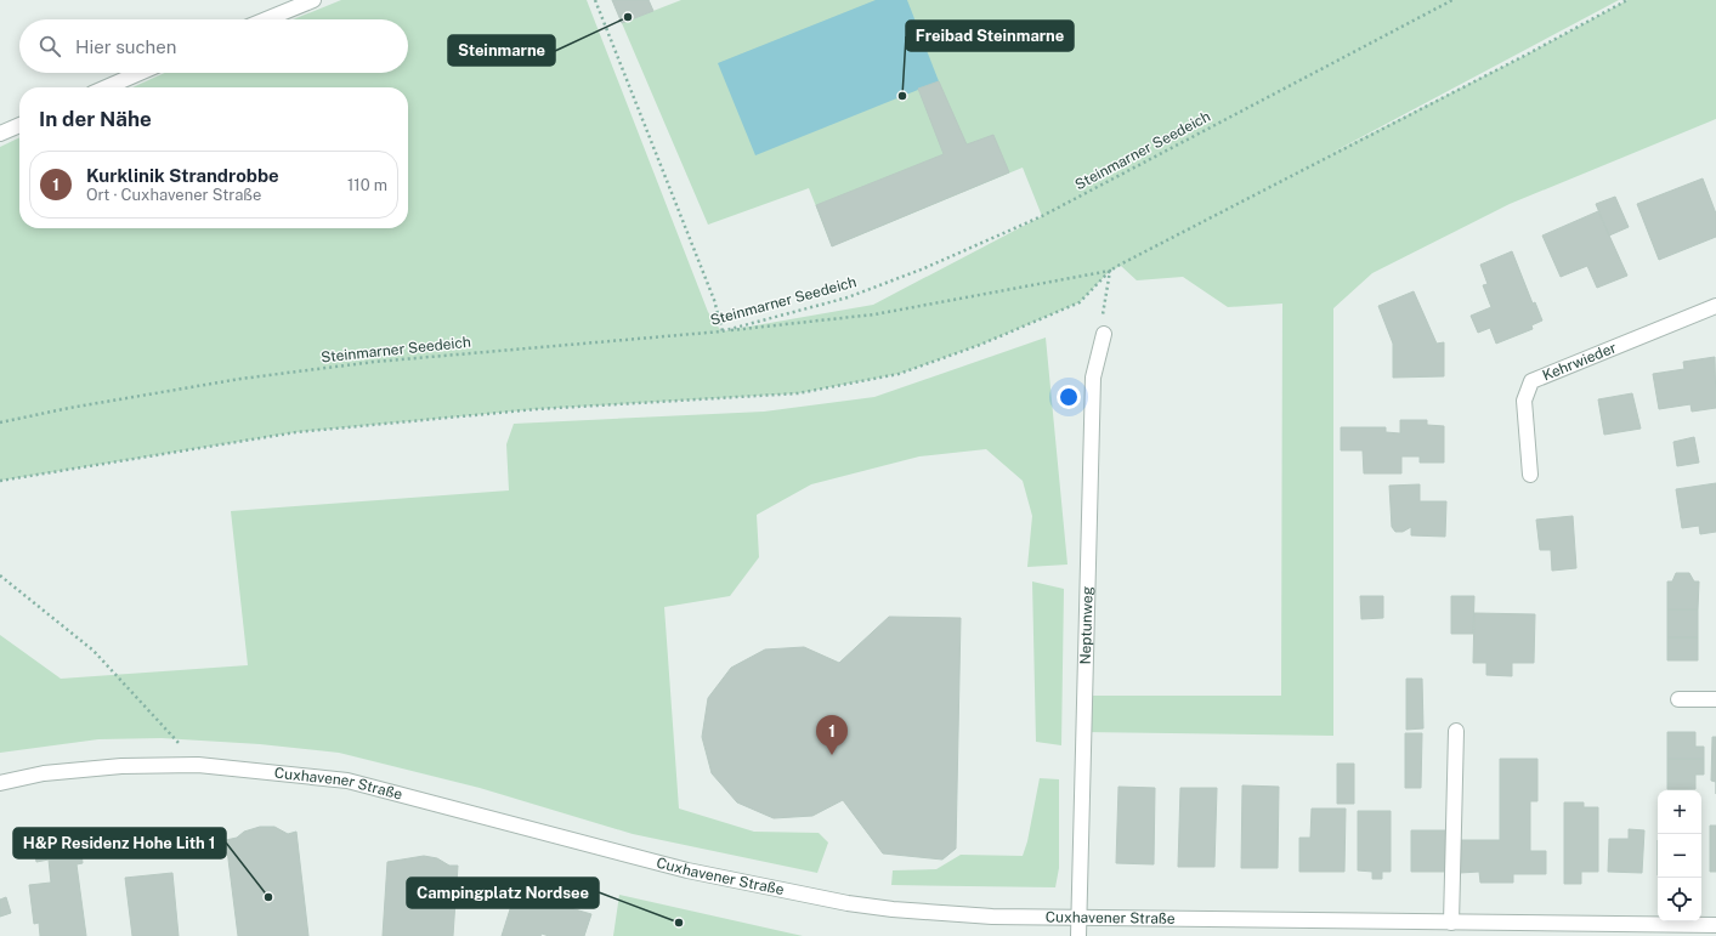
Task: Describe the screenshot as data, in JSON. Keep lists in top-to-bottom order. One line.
{"streets":{"street":["Kehrwieder","Neptunweg","Cuxhavener Straße"],"path":["Steinmarner Seedeich"]},"crossings":[["Neptunweg","Cuxhavener Straße"]],"places":["Steinmarne","Freibad Steinmarne","H&P Residenz Hohe Lith 1","Campingplatz Nordsee"],"page":{"search":"Hier suchen","heading":"In der Nähe","list":[{"mark":"1","name":"Kurklinik Strandrobbe","note":"Ort · Cuxhavener Straße","value":"110 m"}],"pins":"1","map_buttons":["+","−"]}}
